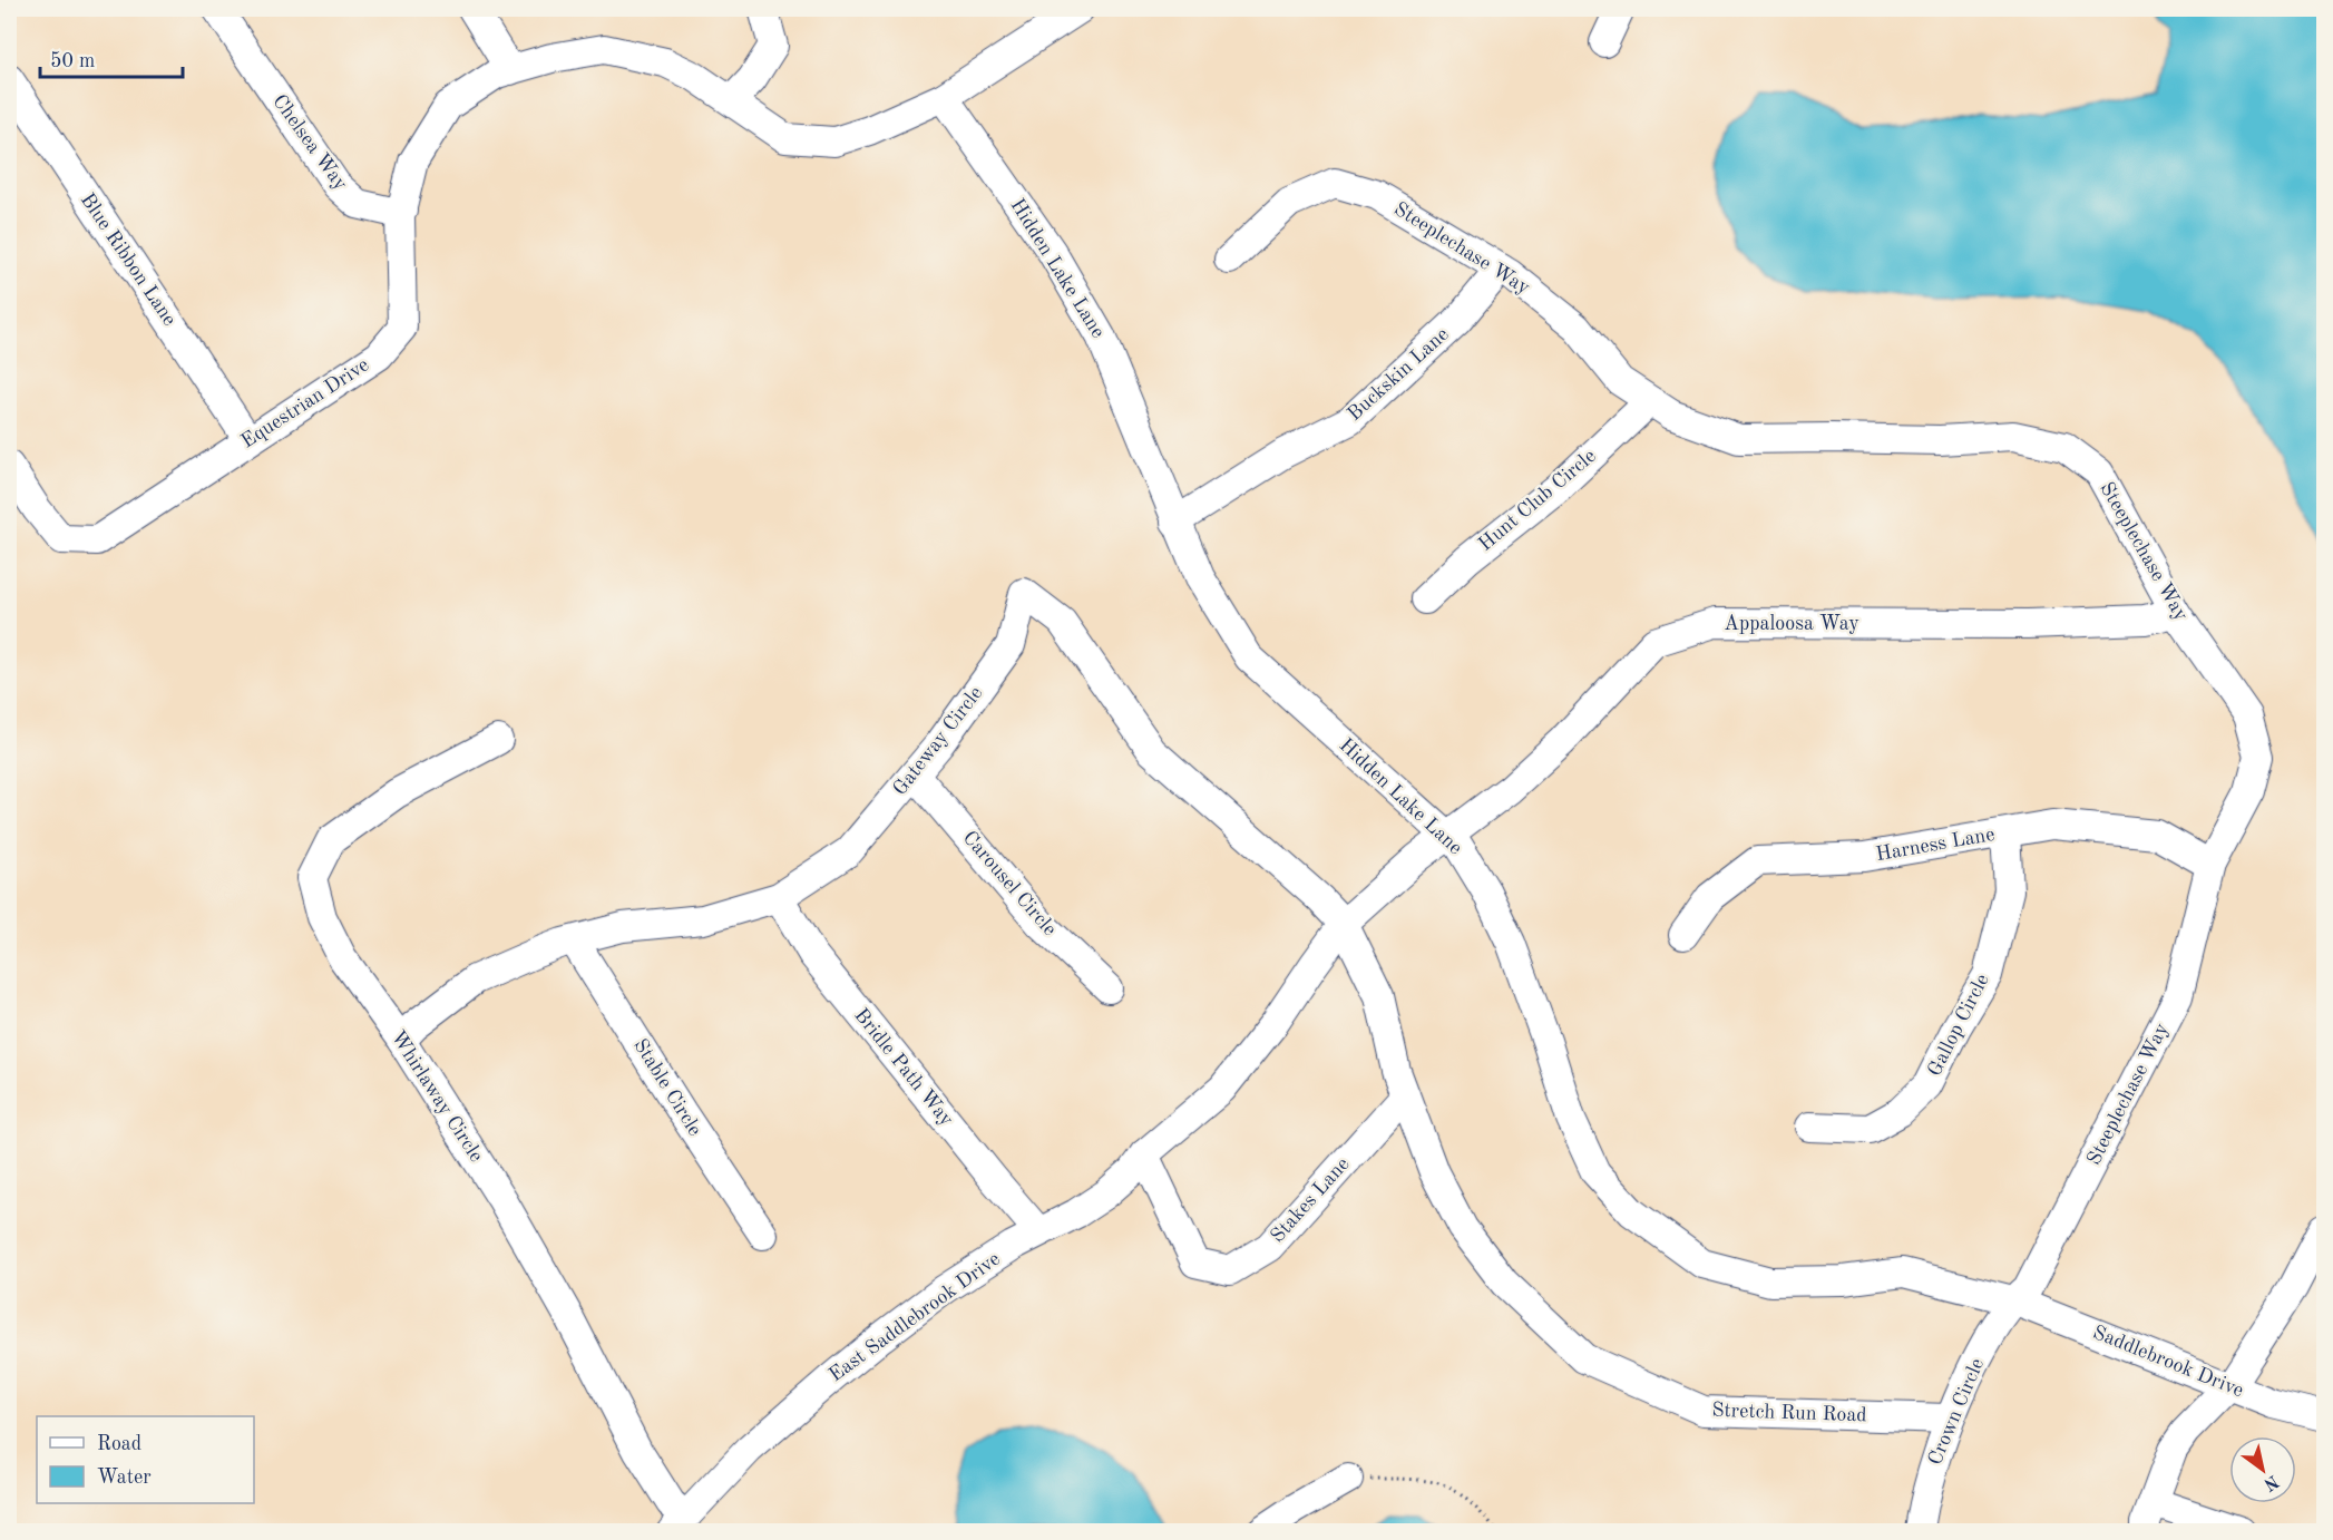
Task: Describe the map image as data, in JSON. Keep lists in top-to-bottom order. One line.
{"streets":{"street":["Chelsea Way","Steeplechase Way","Blue Ribbon Lane","Hidden Lake Lane","Buckskin Lane","Equestrian Drive","Hunt Club Circle","Appaloosa Way","Gateway Circle","Harness Lane","Carousel Circle","Gallop Circle","Bridle Path Way","Stable Circle","Whirlaway Circle","Stakes Lane","East Saddlebrook Drive","Saddlebrook Drive","Crown Circle","Stretch Run Road"]},"crossings":[["Chelsea Way","Equestrian Drive"],["Steeplechase Way","Hidden Lake Lane"],["Steeplechase Way","Buckskin Lane"],["Steeplechase Way","Hunt Club Circle"],["Steeplechase Way","Appaloosa Way"],["Steeplechase Way","Harness Lane"],["Steeplechase Way","Saddlebrook Drive"],["Steeplechase Way","Crown Circle"],["Blue Ribbon Lane","Equestrian Drive"],["Hidden Lake Lane","Buckskin Lane"],["Hidden Lake Lane","Equestrian Drive"],["Hidden Lake Lane","Appaloosa Way"],["Hidden Lake Lane","East Saddlebrook Drive"],["Hidden Lake Lane","Saddlebrook Drive"],["Hidden Lake Lane","Crown Circle"],["Appaloosa Way","East Saddlebrook Drive"],["Gateway Circle","Carousel Circle"],["Gateway Circle","Bridle Path Way"],["Gateway Circle","Stable Circle"],["Gateway Circle","Whirlaway Circle"],["Gateway Circle","East Saddlebrook Drive"],["Gateway Circle","Stretch Run Road"],["Harness Lane","Gallop Circle"],["Bridle Path Way","East Saddlebrook Drive"],["Whirlaway Circle","East Saddlebrook Drive"],["Stakes Lane","East Saddlebrook Drive"],["Stakes Lane","Stretch Run Road"],["East Saddlebrook Drive","Stretch Run Road"],["Saddlebrook Drive","Crown Circle"],["Crown Circle","Stretch Run Road"]],"legend":["Road","Water"],"scale_bar":"50 m","north":"bottom right"}
